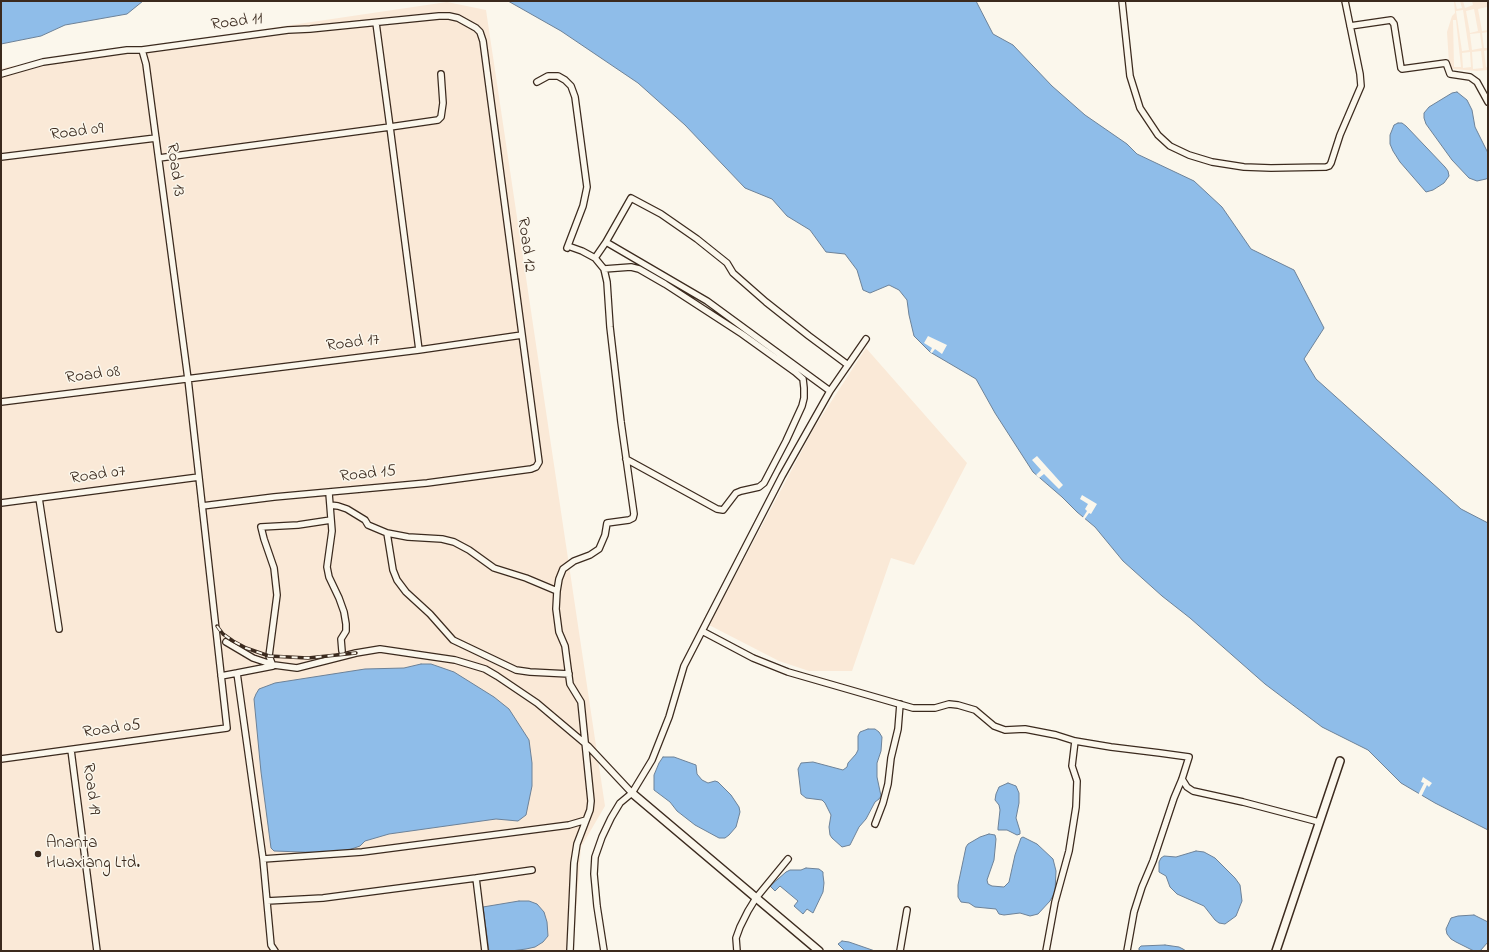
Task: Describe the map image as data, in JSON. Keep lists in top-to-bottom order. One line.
{"streets":{"street":["Road 11","Road 09","Road 13","Road 12","Road 17","Road 08","Road 15","Road 07","Road 05","Road 19"]},"crossings":[["Road 11","Road 13"],["Road 11","Road 12"],["Road 09","Road 13"],["Road 13","Road 17"],["Road 13","Road 08"],["Road 13","Road 15"],["Road 13","Road 07"],["Road 13","Road 05"],["Road 12","Road 17"],["Road 12","Road 15"],["Road 17","Road 08"],["Road 05","Road 19"]],"places":["Ananta Huaxiang Ltd."]}
